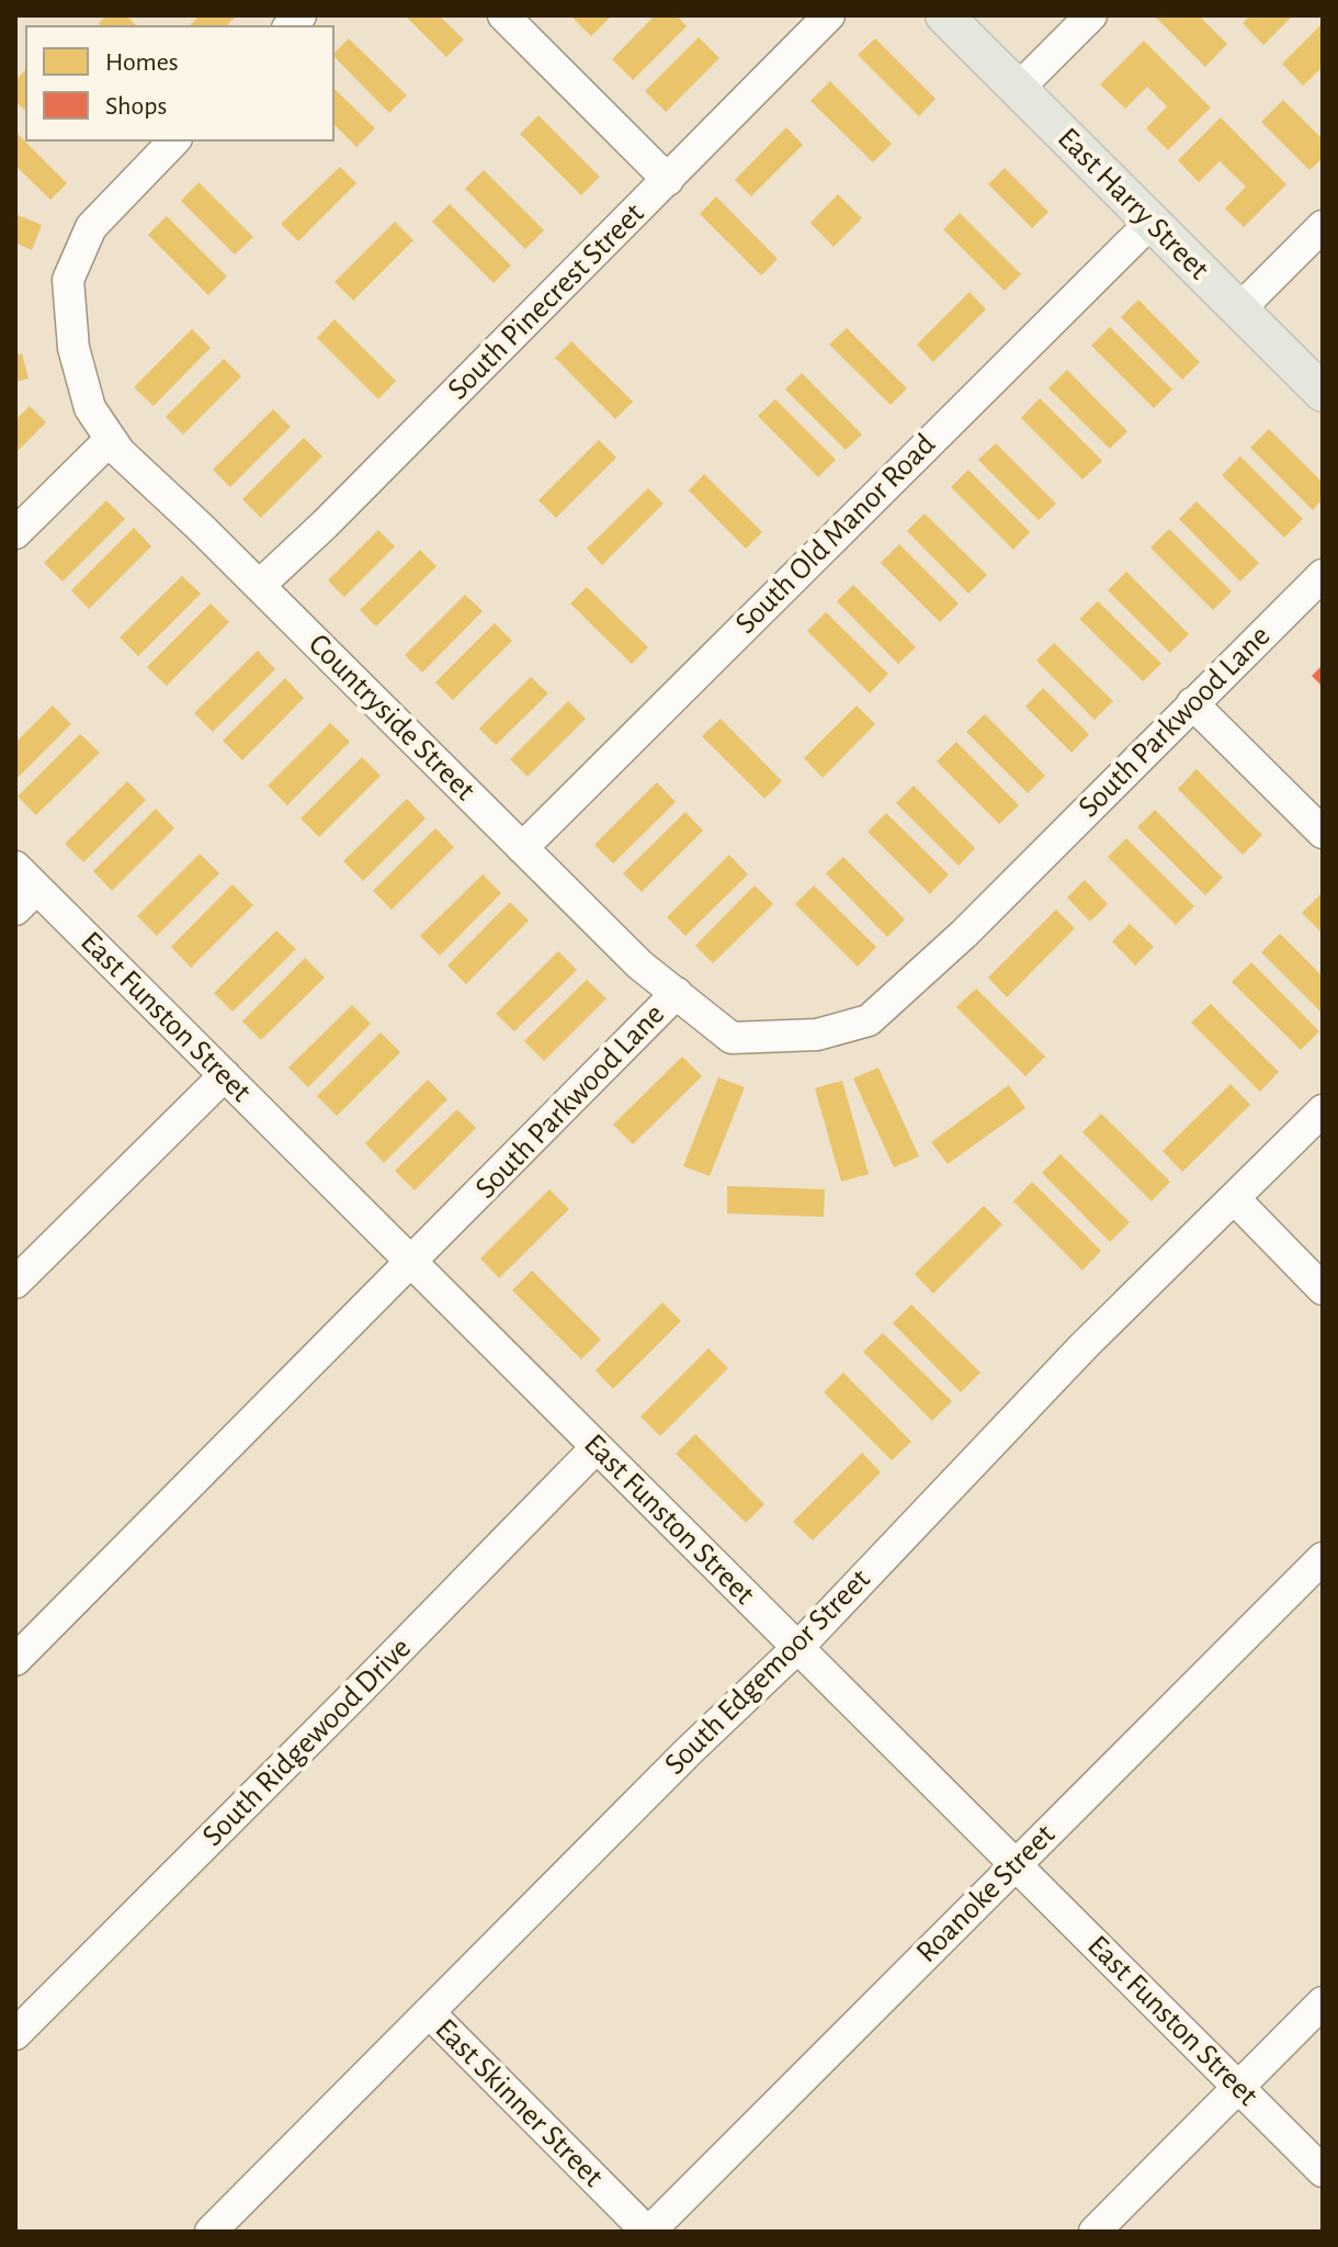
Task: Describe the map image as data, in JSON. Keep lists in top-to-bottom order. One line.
{"streets":{"main road":["East Harry Street"],"street":["South Pinecrest Street","South Old Manor Road","Countryside Street","South Parkwood Lane","East Funston Street","South Edgemoor Street","South Ridgewood Drive","Roanoke Street","East Skinner Street"]},"crossings":[["East Harry Street","South Old Manor Road"],["South Pinecrest Street","Countryside Street"],["South Old Manor Road","Countryside Street"],["Countryside Street","South Parkwood Lane"],["South Parkwood Lane","East Funston Street"],["East Funston Street","South Edgemoor Street"],["East Funston Street","South Ridgewood Drive"],["East Funston Street","Roanoke Street"],["South Edgemoor Street","East Skinner Street"],["Roanoke Street","East Skinner Street"]],"legend":["Homes","Shops"]}
